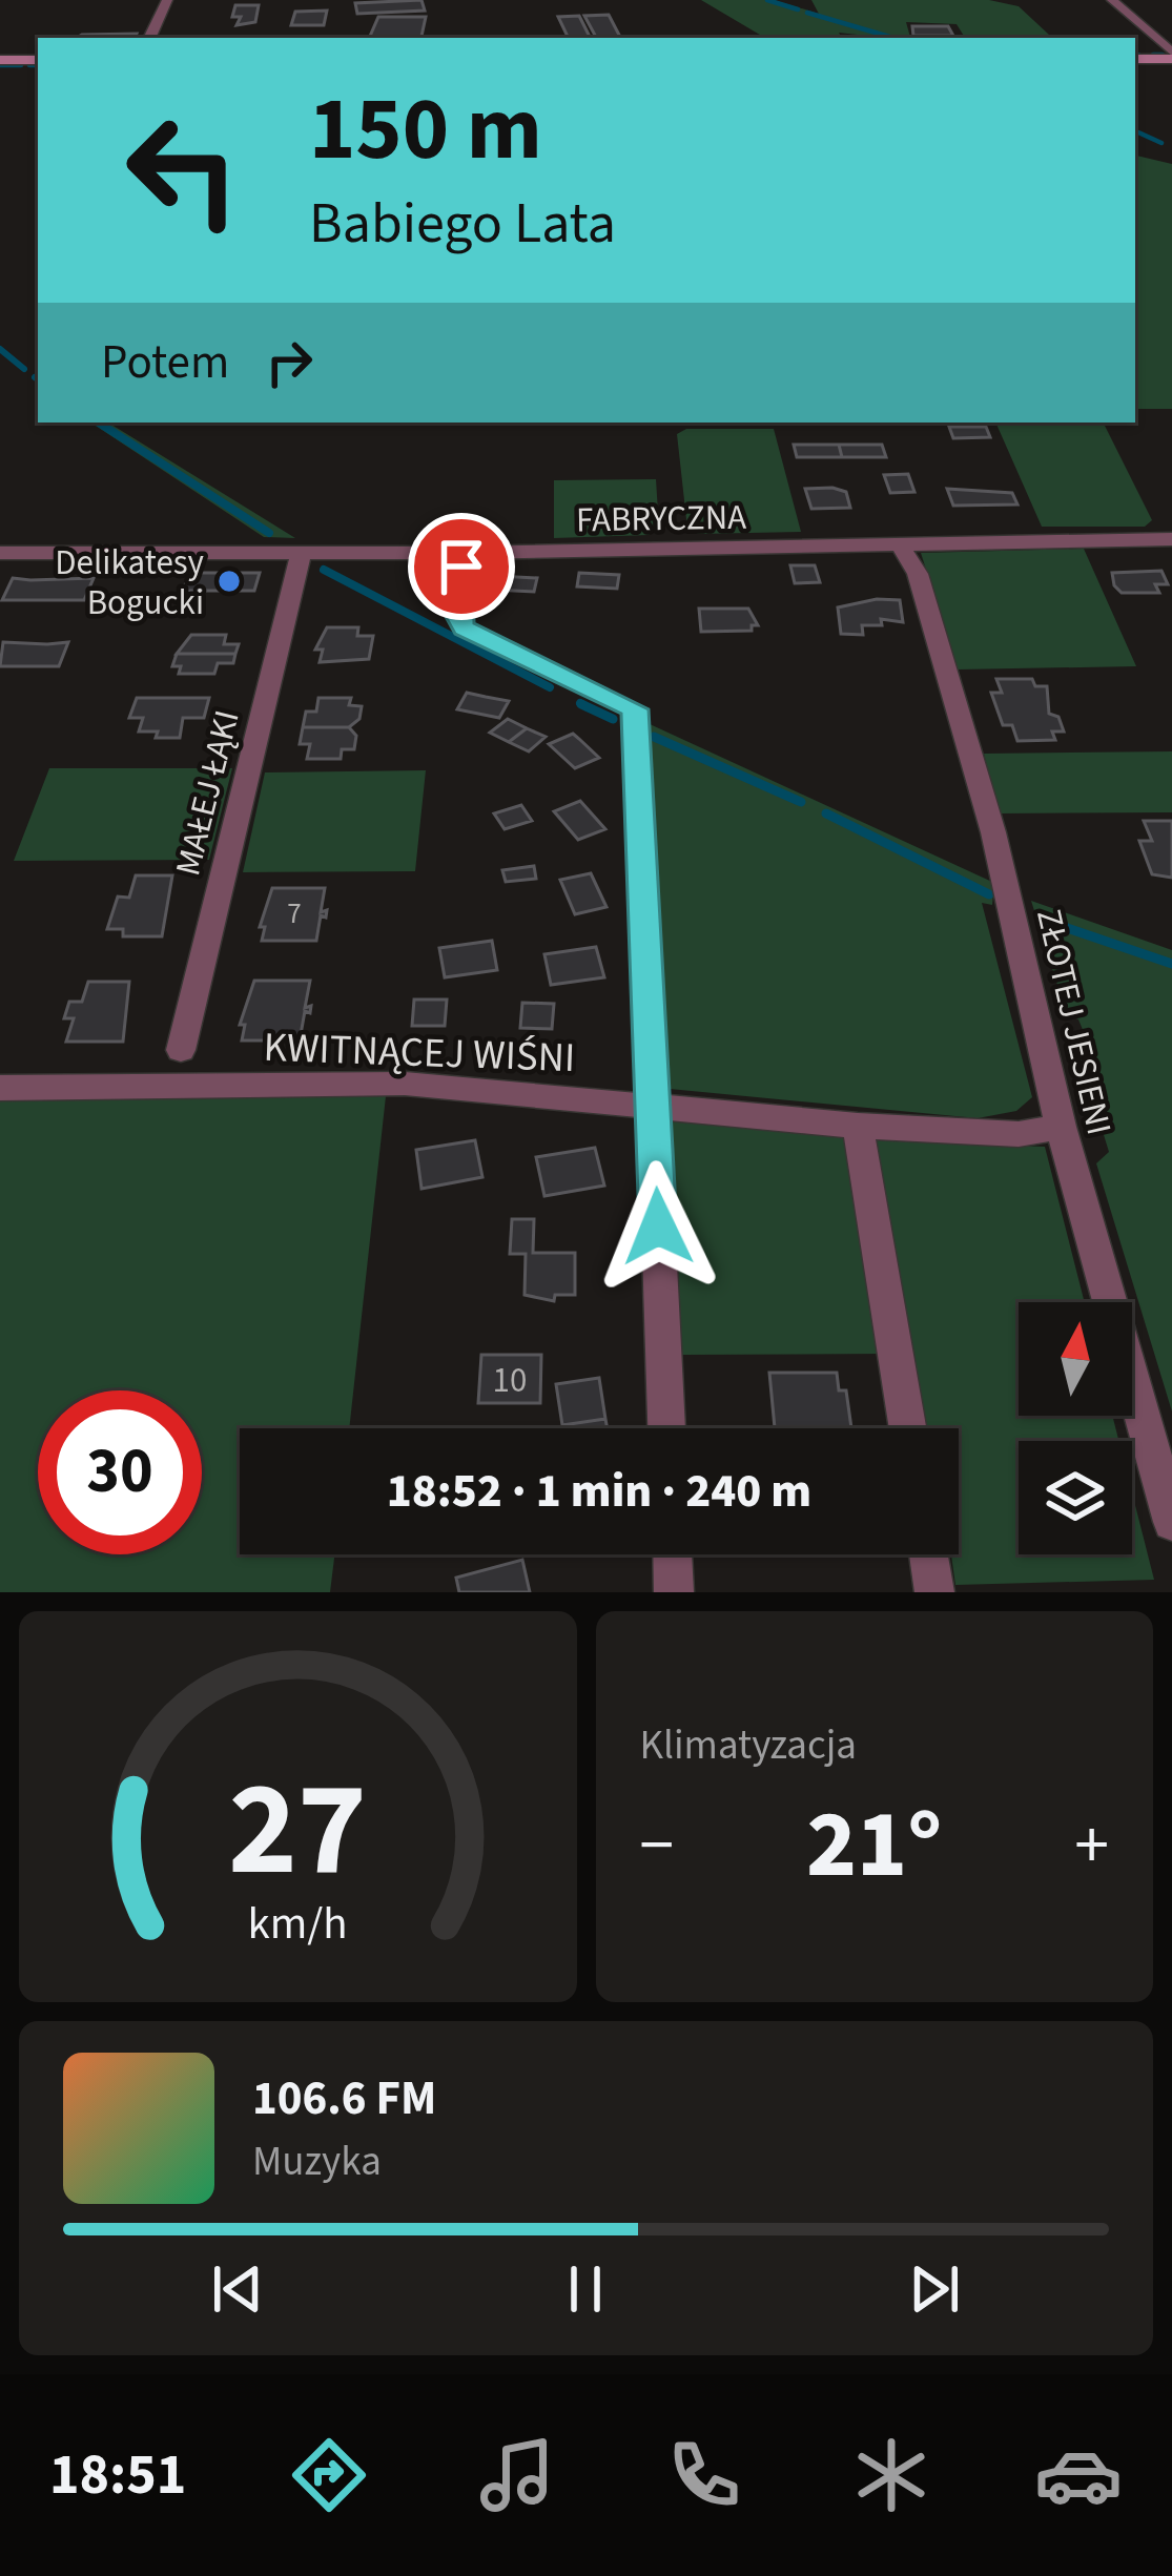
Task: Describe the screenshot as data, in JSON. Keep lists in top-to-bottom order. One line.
{"streets":{"street":["FABRYCZNA","MAŁEJ ŁĄKI","ZŁOTEJ JESIENI","KWITNĄCEJ WIŚNI"]},"crossings":[["FABRYCZNA","MAŁEJ ŁĄKI"],["FABRYCZNA","ZŁOTEJ JESIENI"],["ZŁOTEJ JESIENI","KWITNĄCEJ WIŚNI"]],"places":["Delikatesy Bogucki"],"house_numbers":["7","10"],"north":"top","page":{"turn":["150 m","Babiego Lata"],"then":"Potem","limit":"30","trip":"18:52 · 1 min · 240 m","tile":"Klimatyzacja","heat":["−","21°","+"],"song":["106.6 FM","Muzyka"],"tabs":"18:51","gauge":["27","km/h"]}}
